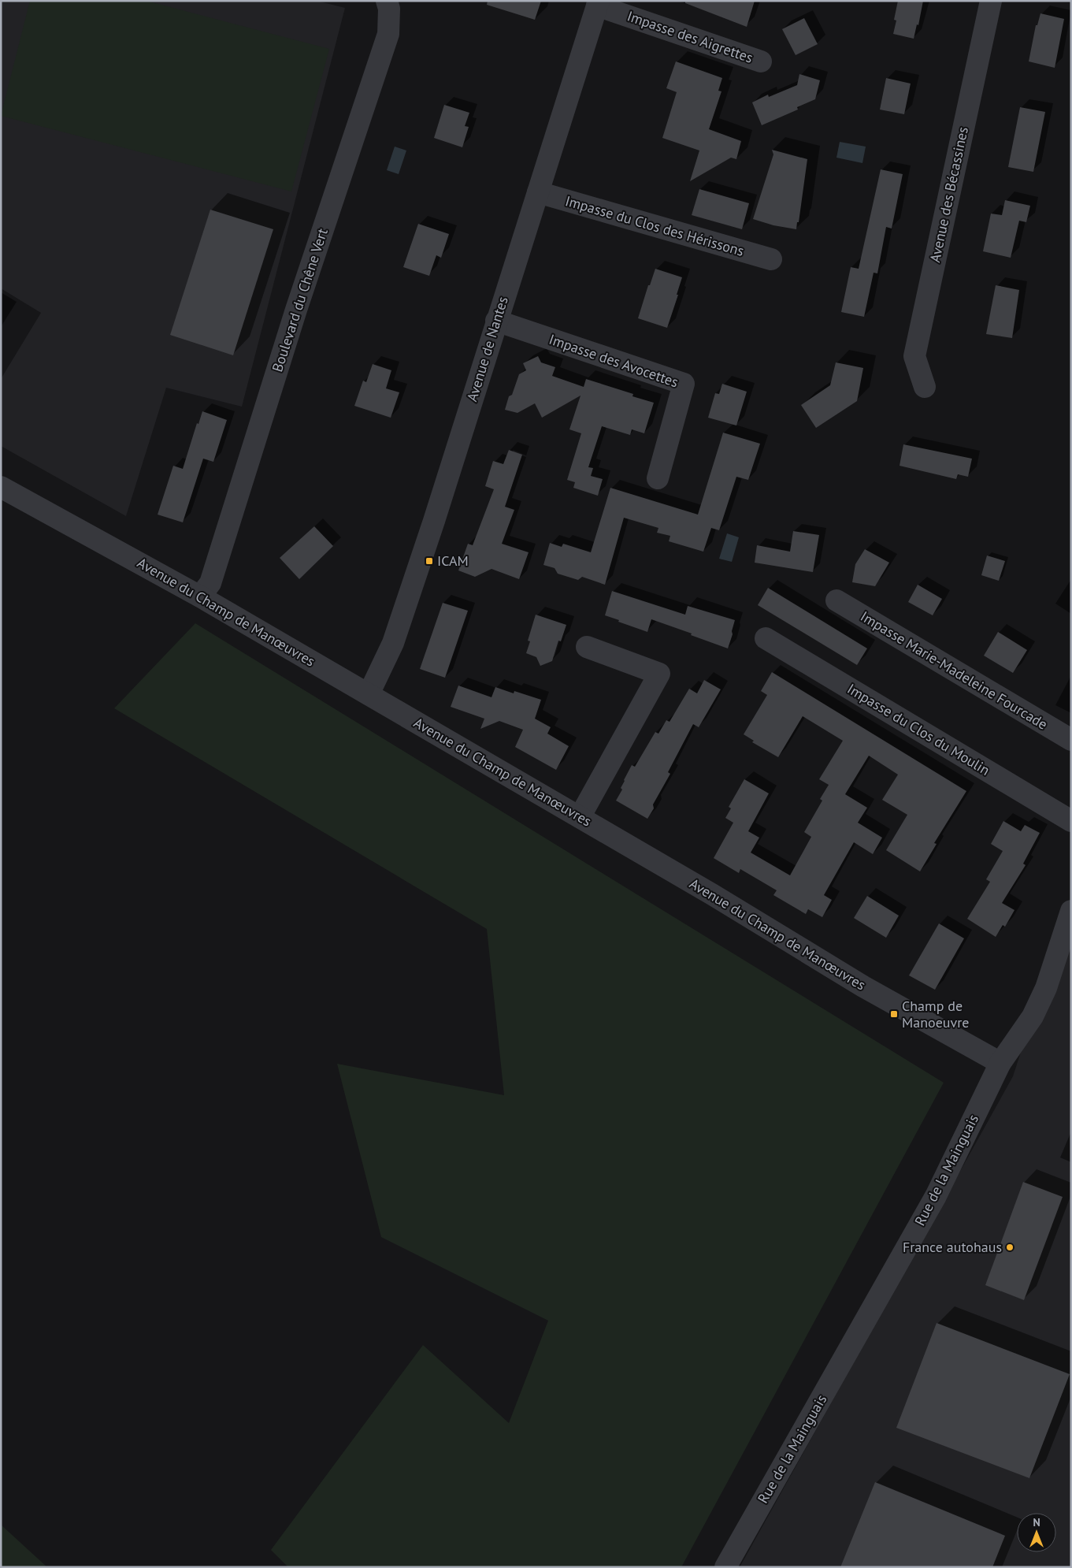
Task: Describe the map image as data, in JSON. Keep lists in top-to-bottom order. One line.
{"streets":{"street":["Impasse des Aigrettes","Avenue des Bécassines","Impasse du Clos des Hérissons","Boulevard du Chêne Vert","Avenue de Nantes","Impasse des Avocettes","Avenue du Champ de Manœuvres","Impasse Marie-Madeleine Fourcade","Impasse du Clos du Moulin","Rue de la Mainguais"]},"crossings":[["Impasse des Aigrettes","Avenue de Nantes"],["Impasse du Clos des Hérissons","Avenue de Nantes"],["Boulevard du Chêne Vert","Avenue du Champ de Manœuvres"],["Avenue de Nantes","Impasse des Avocettes"],["Avenue de Nantes","Avenue du Champ de Manœuvres"],["Avenue du Champ de Manœuvres","Rue de la Mainguais"]],"places":{"transit":["ICAM","Champ de Manoeuvre"],"other":["France autohaus"]},"north":"top"}
